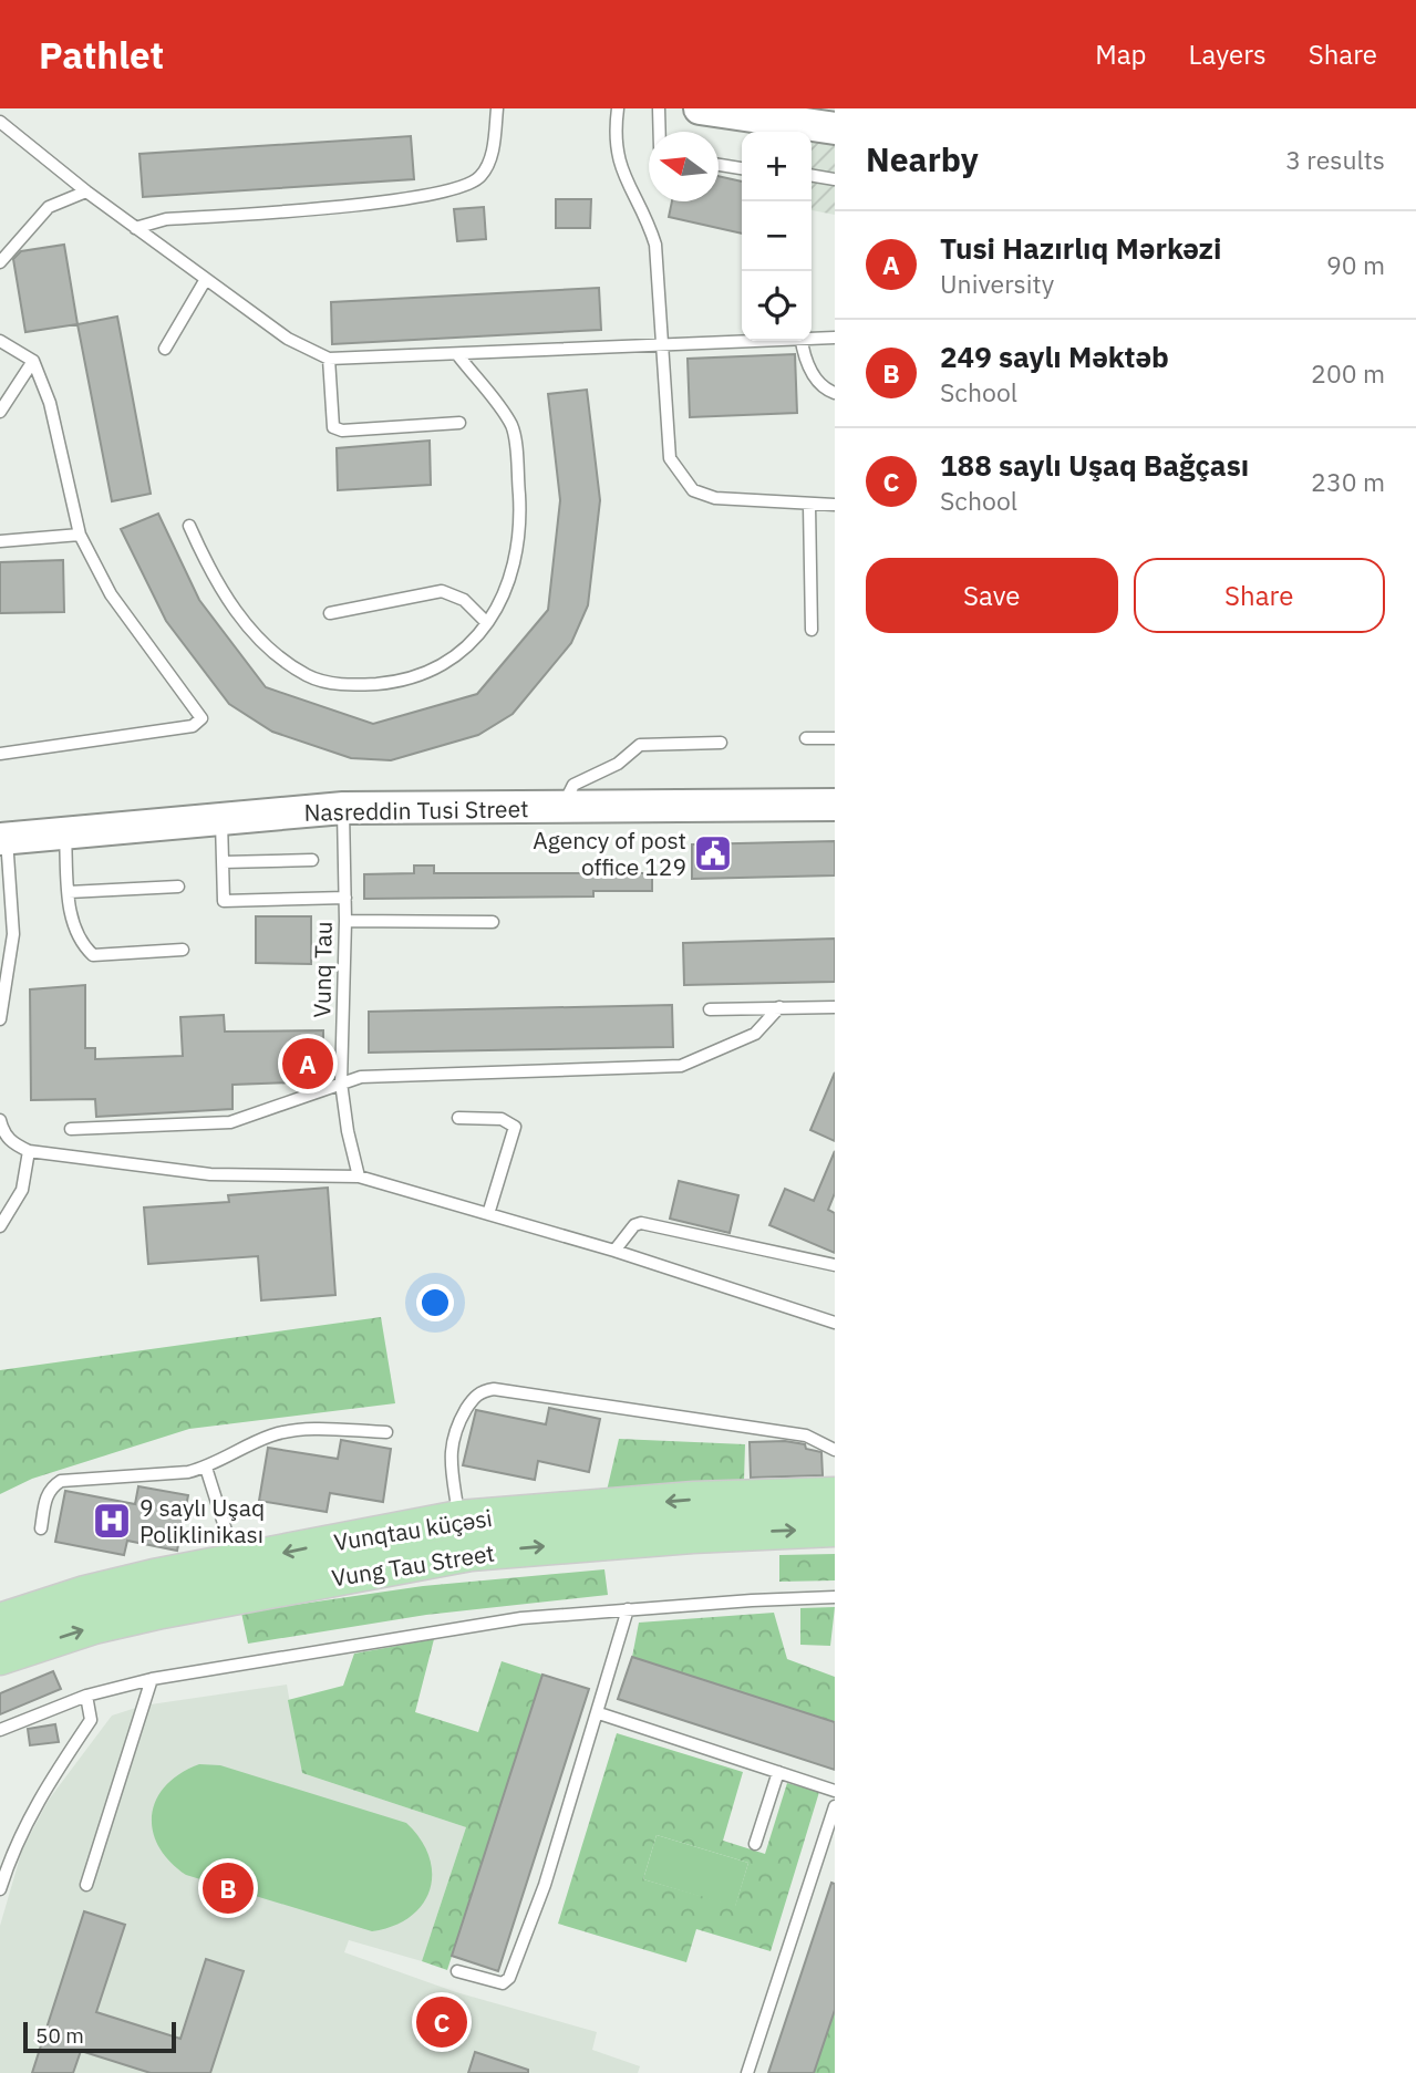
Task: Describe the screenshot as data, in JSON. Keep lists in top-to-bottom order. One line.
{"streets":{"main road":["Nasreddin Tusi Street","Vunqtau küçəsi","Vung Tau Street"],"lane":["Vunq Tau"]},"crossings":[["Nasreddin Tusi Street","Vunq Tau"]],"one_way":["Vunqtau küçəsi","Vung Tau Street"],"places":{"public building":["Agency of post office 129"],"hospital":["9 saylı Uşaq Poliklinikası"]},"scale_bar":"50 m","north":"left","page":{"header":"Pathlet","nav":["Map","Layers","Share"],"heading":["Nearby","3 results"],"map_buttons":["+","−"],"list":[{"mark":"A","name":"Tusi Hazırlıq Mərkəzi","note":"University","value":"90 m"},{"mark":"B","name":"249 saylı Məktəb","note":"School","value":"200 m"},{"mark":"C","name":"188 saylı Uşaq Bağçası","note":"School","value":"230 m"}],"buttons":["Save","Share"],"pins":["A","B","C"],"scale":"50 m"}}
